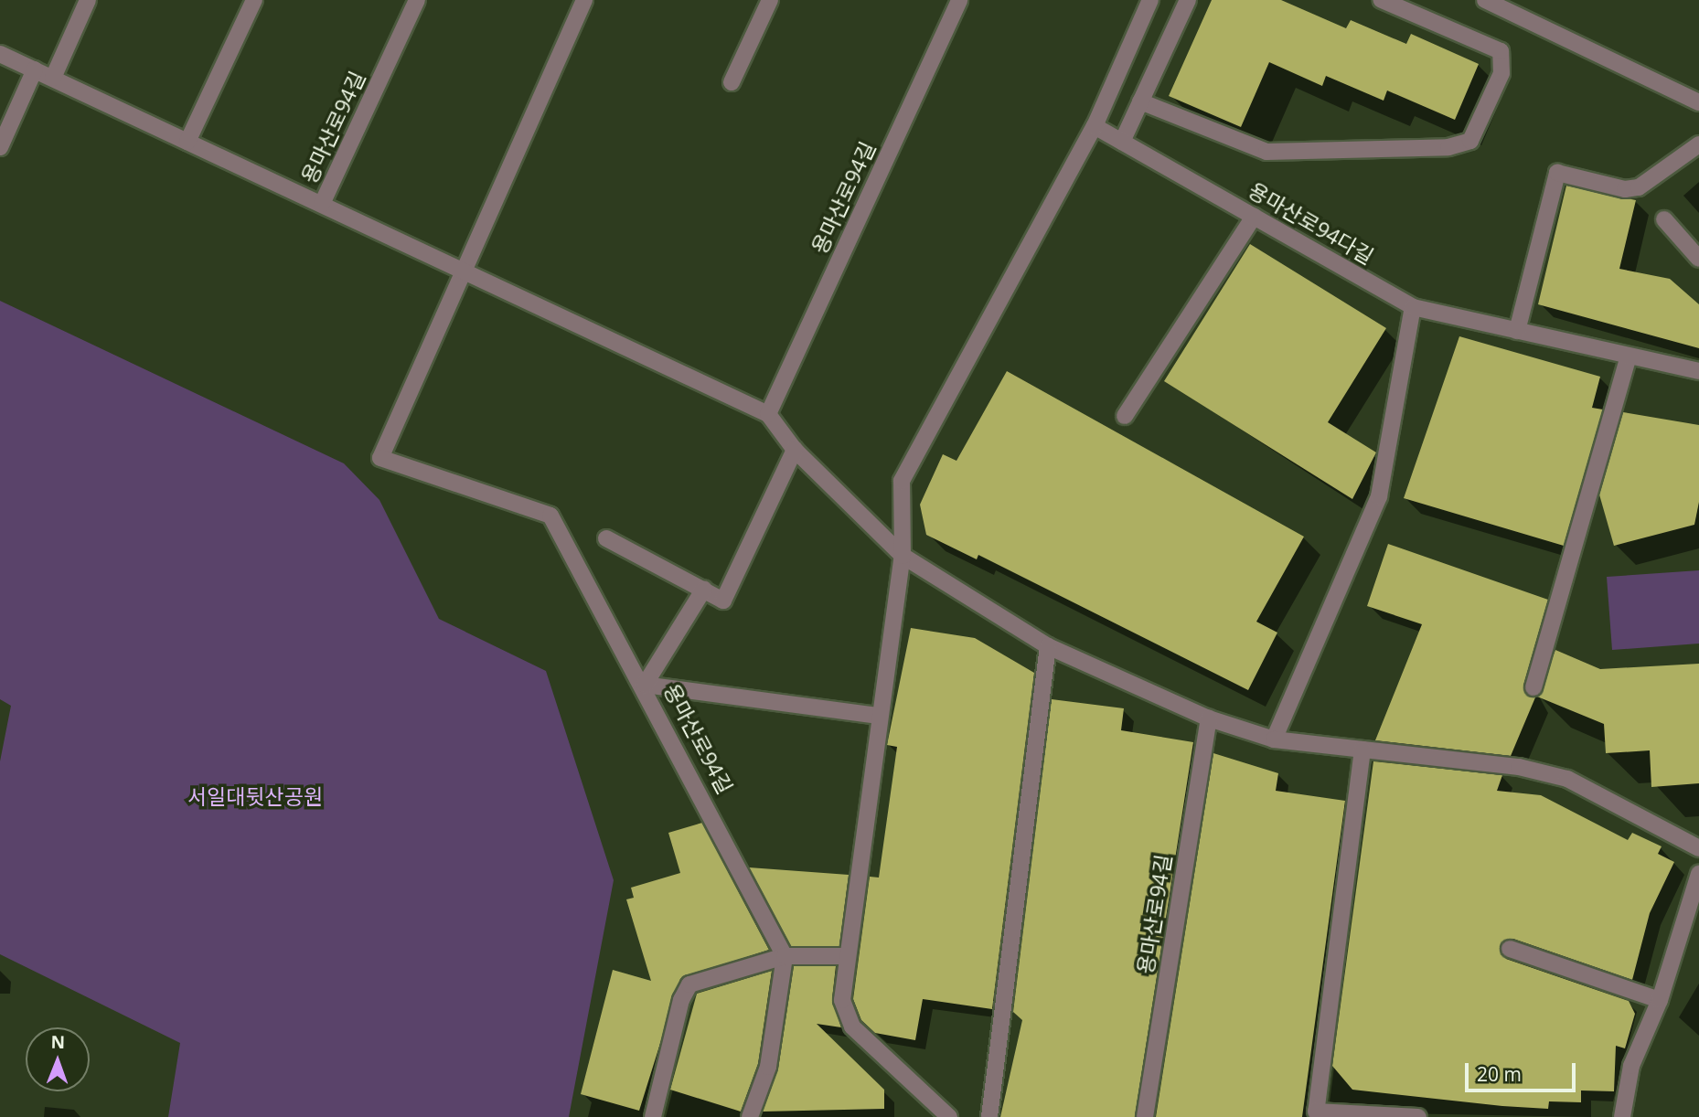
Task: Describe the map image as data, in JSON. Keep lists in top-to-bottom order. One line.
{"streets":{"street":["용마산로94길","용마산로94다길"]},"parks":["서일대뒷산공원"],"scale_bar":"20 m","north":"top"}
